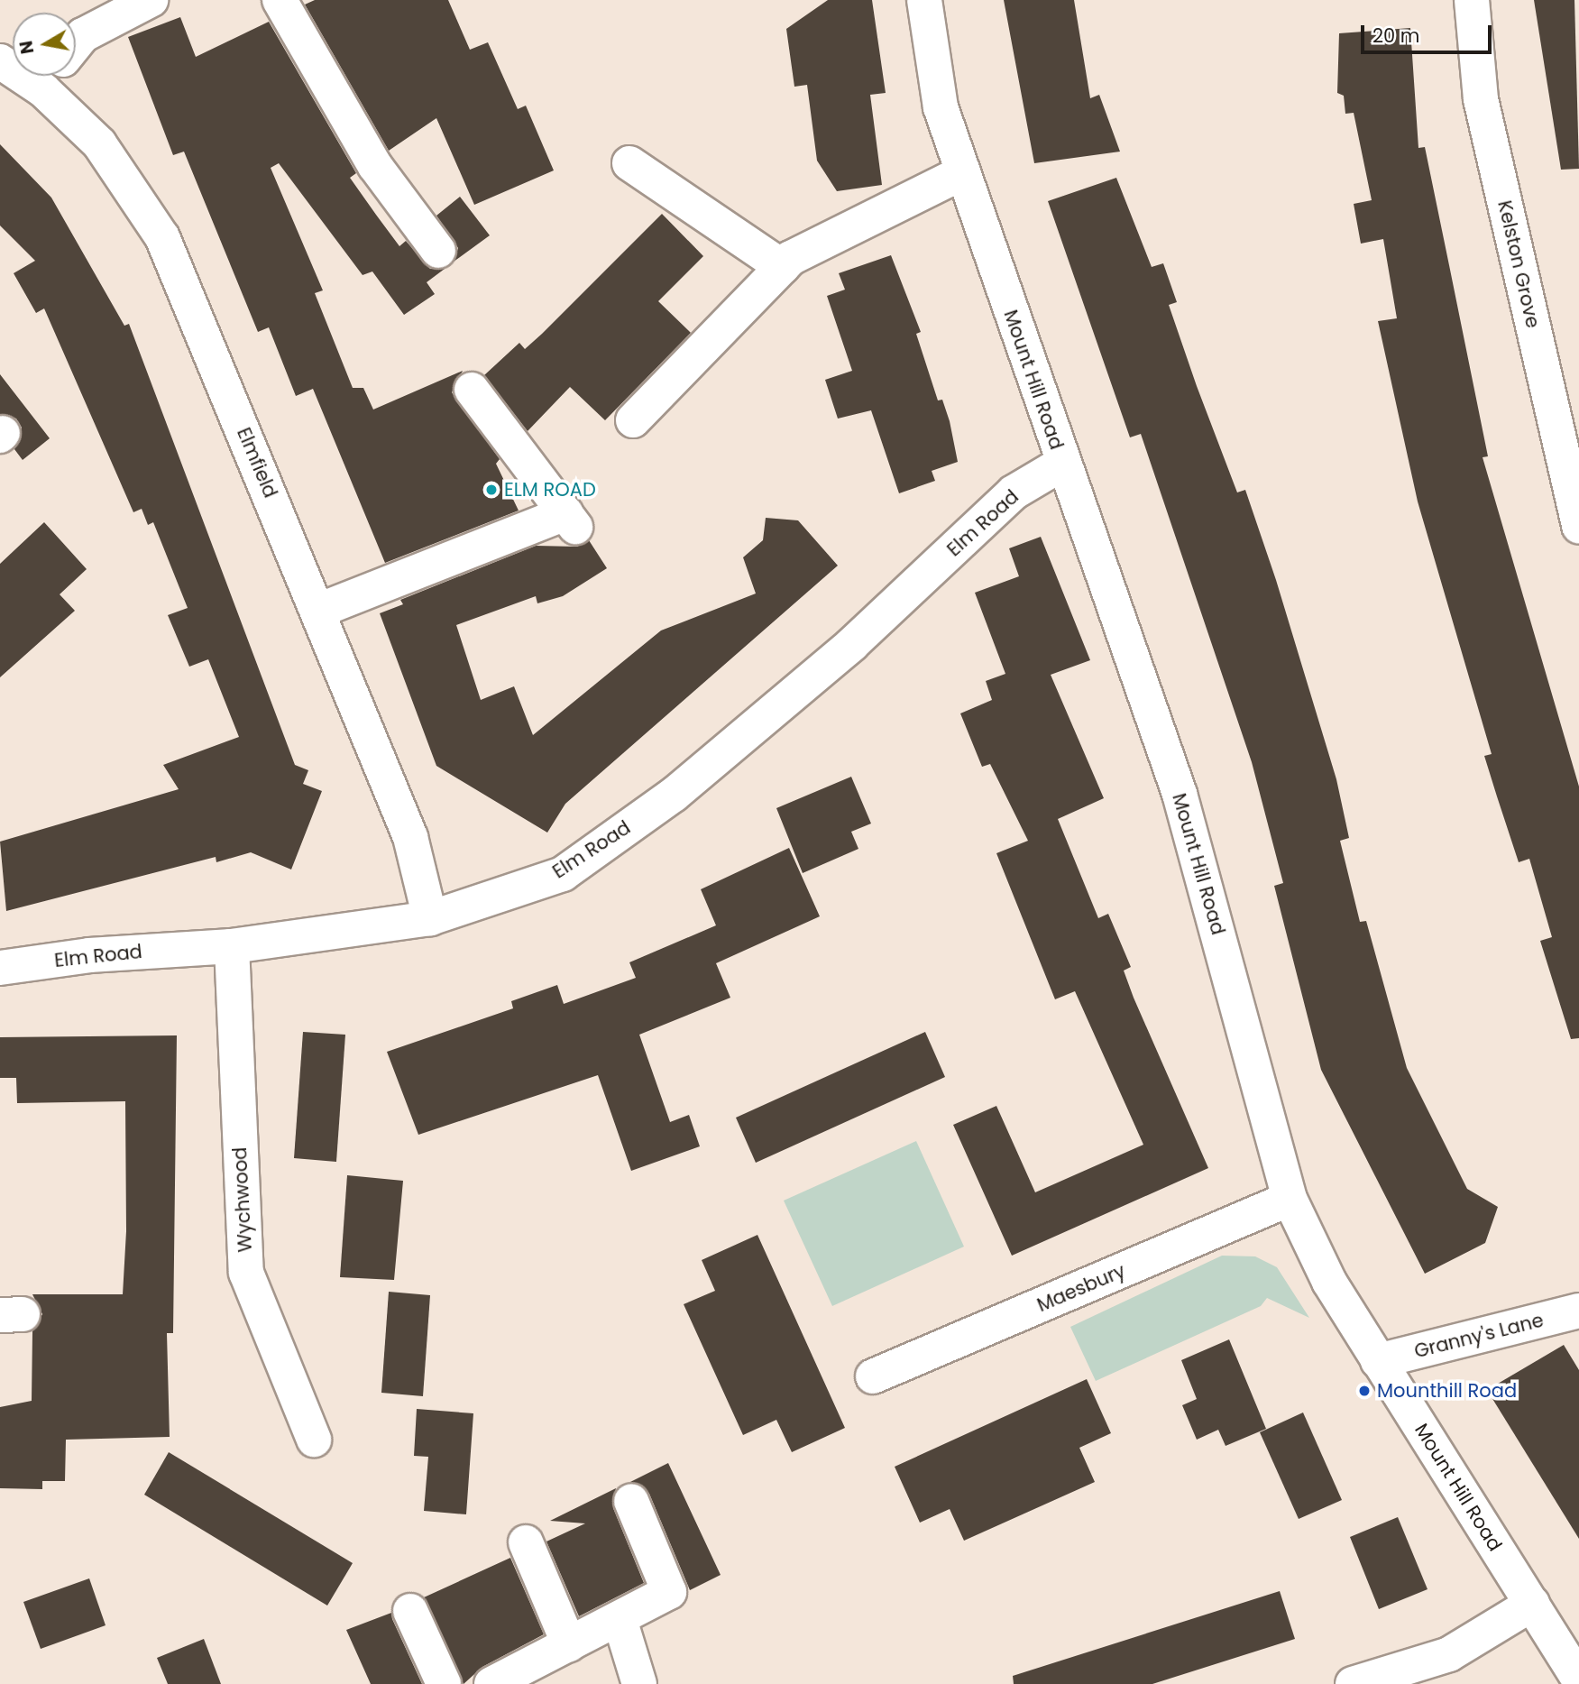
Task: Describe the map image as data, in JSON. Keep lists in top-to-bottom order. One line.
{"streets":{"street":["Kelston Grove","Mount Hill Road","Elmfield","Elm Road","Wychwood","Maesbury","Granny's Lane"]},"crossings":[["Mount Hill Road","Elm Road"],["Mount Hill Road","Maesbury"],["Mount Hill Road","Granny's Lane"],["Elmfield","Elm Road"],["Elm Road","Wychwood"]],"places":["ELM ROAD","Mounthill Road"],"scale_bar":"20 m","north":"left"}
